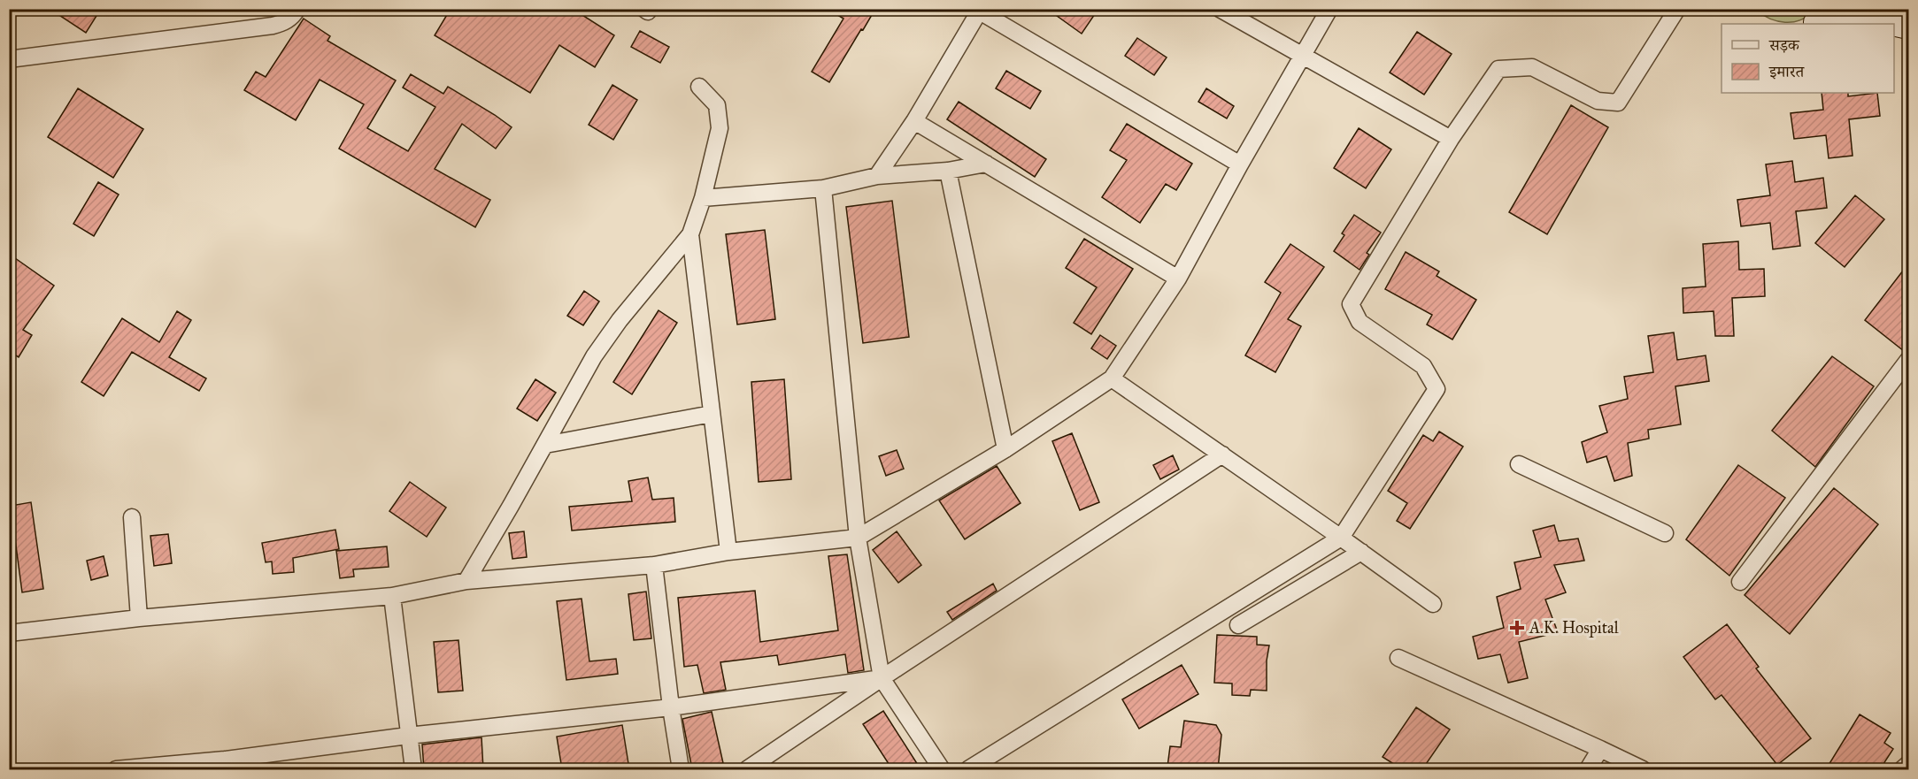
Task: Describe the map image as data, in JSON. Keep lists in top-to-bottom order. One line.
{"places":{"health":["A.K. Hospital"]},"legend":["सड़क","इमारत"]}
